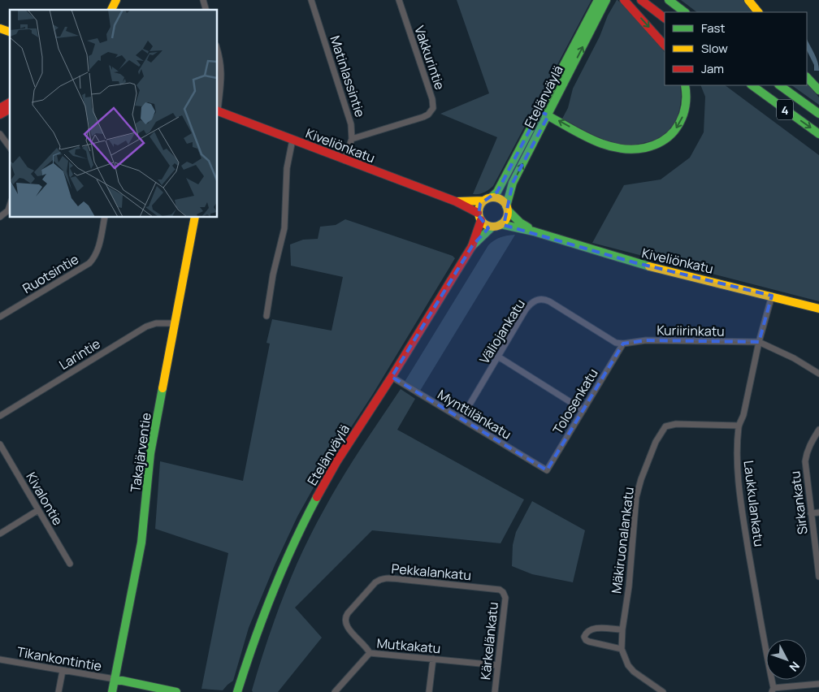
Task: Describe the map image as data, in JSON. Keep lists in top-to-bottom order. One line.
{"streets":{"main road":["Etelänväylä","4","Kiveliönkatu","Takajärventie"],"street":["Vakkurintie","Matinlassintie","Ruotsintie","Kuriirinkatu","Väliojankatu","Larintie","Tolosenkatu","Mynttilänkatu","Kivalontie","Sirkankatu","Laukkulankatu","Mäkiruonalankatu","Pekkalankatu","Kärkelänkatu","Mutkakatu","Tikankontintie"]},"crossings":[["Vakkurintie","Matinlassintie"],["Matinlassintie","Kiveliönkatu"],["Etelänväylä","Kiveliönkatu"],["Etelänväylä","Mynttilänkatu"],["Kiveliönkatu","Laukkulankatu"],["Kuriirinkatu","Väliojankatu"],["Kuriirinkatu","Tolosenkatu"],["Kuriirinkatu","Laukkulankatu"],["Väliojankatu","Tolosenkatu"],["Väliojankatu","Mynttilänkatu"],["Larintie","Takajärventie"],["Tolosenkatu","Mynttilänkatu"],["Takajärventie","Tikankontintie"],["Laukkulankatu","Mäkiruonalankatu"],["Pekkalankatu","Kärkelänkatu"],["Pekkalankatu","Mutkakatu"],["Kärkelänkatu","Mutkakatu"]],"legend":["Fast","Slow","Jam"],"north":"bottom right"}
